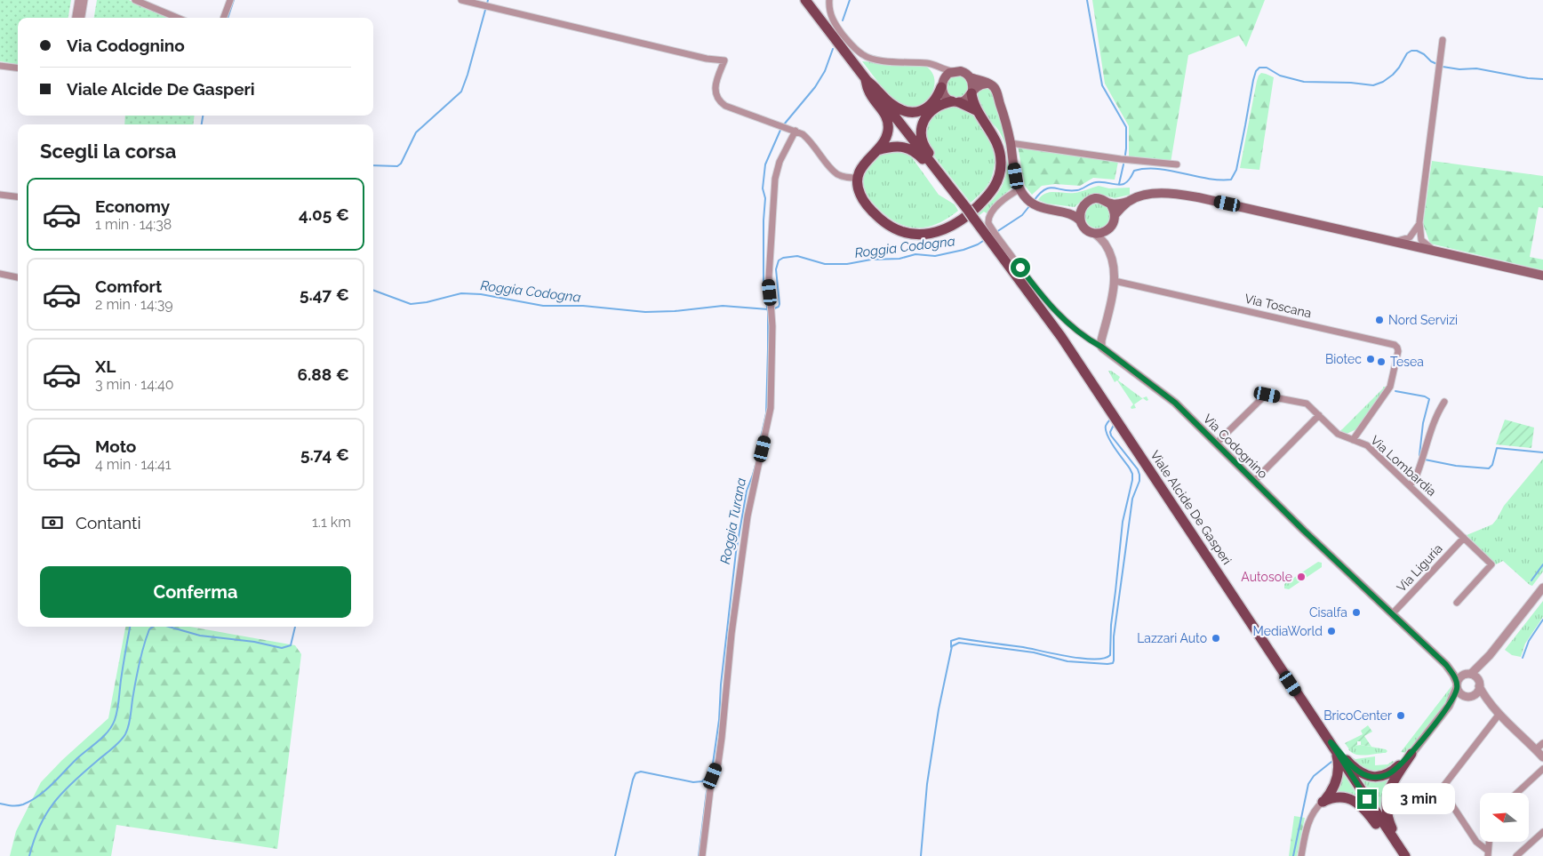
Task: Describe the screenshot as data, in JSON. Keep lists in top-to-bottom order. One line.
{"streets":{"main road":["Viale Alcide De Gasperi"],"street":["Via Toscana","Via Codognino","Via Lombardia","Via Liguria"]},"crossings":[["Via Toscana","Via Lombardia"],["Via Codognino","Via Lombardia"],["Via Codognino","Viale Alcide De Gasperi"],["Via Codognino","Via Liguria"],["Via Lombardia","Via Liguria"]],"water":["Roggia Codogna","Roggia Turana"],"places":["Nord Servizi","Biotec","Tesea","Autosole","Cisalfa","MediaWorld","Lazzari Auto","BricoCenter"],"north":"left","page":{"banner":["Via Codognino","Viale Alcide De Gasperi"],"heading":"Scegli la corsa","list":[{"name":"Economy","note":"1 min · 14:38","value":"4.05 €"},{"name":"Comfort","note":"2 min · 14:39","value":"5.47 €"},{"name":"XL","note":"3 min · 14:40","value":"6.88 €"},{"name":"Moto","note":"4 min · 14:41","value":"5.74 €"}],"pay":["Contanti","1.1 km"],"buttons":"Conferma","bubble":"3 min"}}
